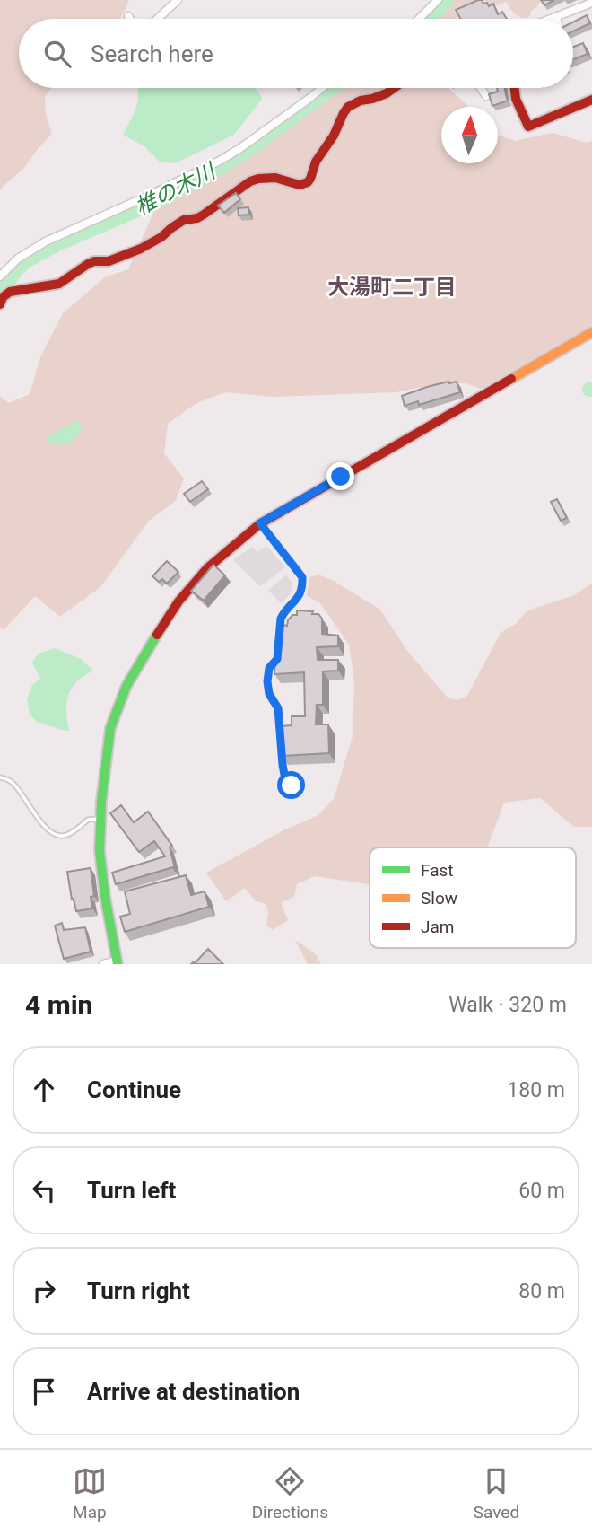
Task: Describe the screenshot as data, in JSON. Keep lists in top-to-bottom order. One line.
{"districts":["大湯町二丁目"],"water":["椎の木川"],"legend":["Fast","Slow","Jam"],"north":"top","page":{"search":"Search here","heading":["4 min","Walk · 320 m"],"list":[["Continue","180 m"],["Turn left","60 m"],["Turn right","80 m"],"Arrive at destination"],"nav":["Map","Directions","Saved"]}}
